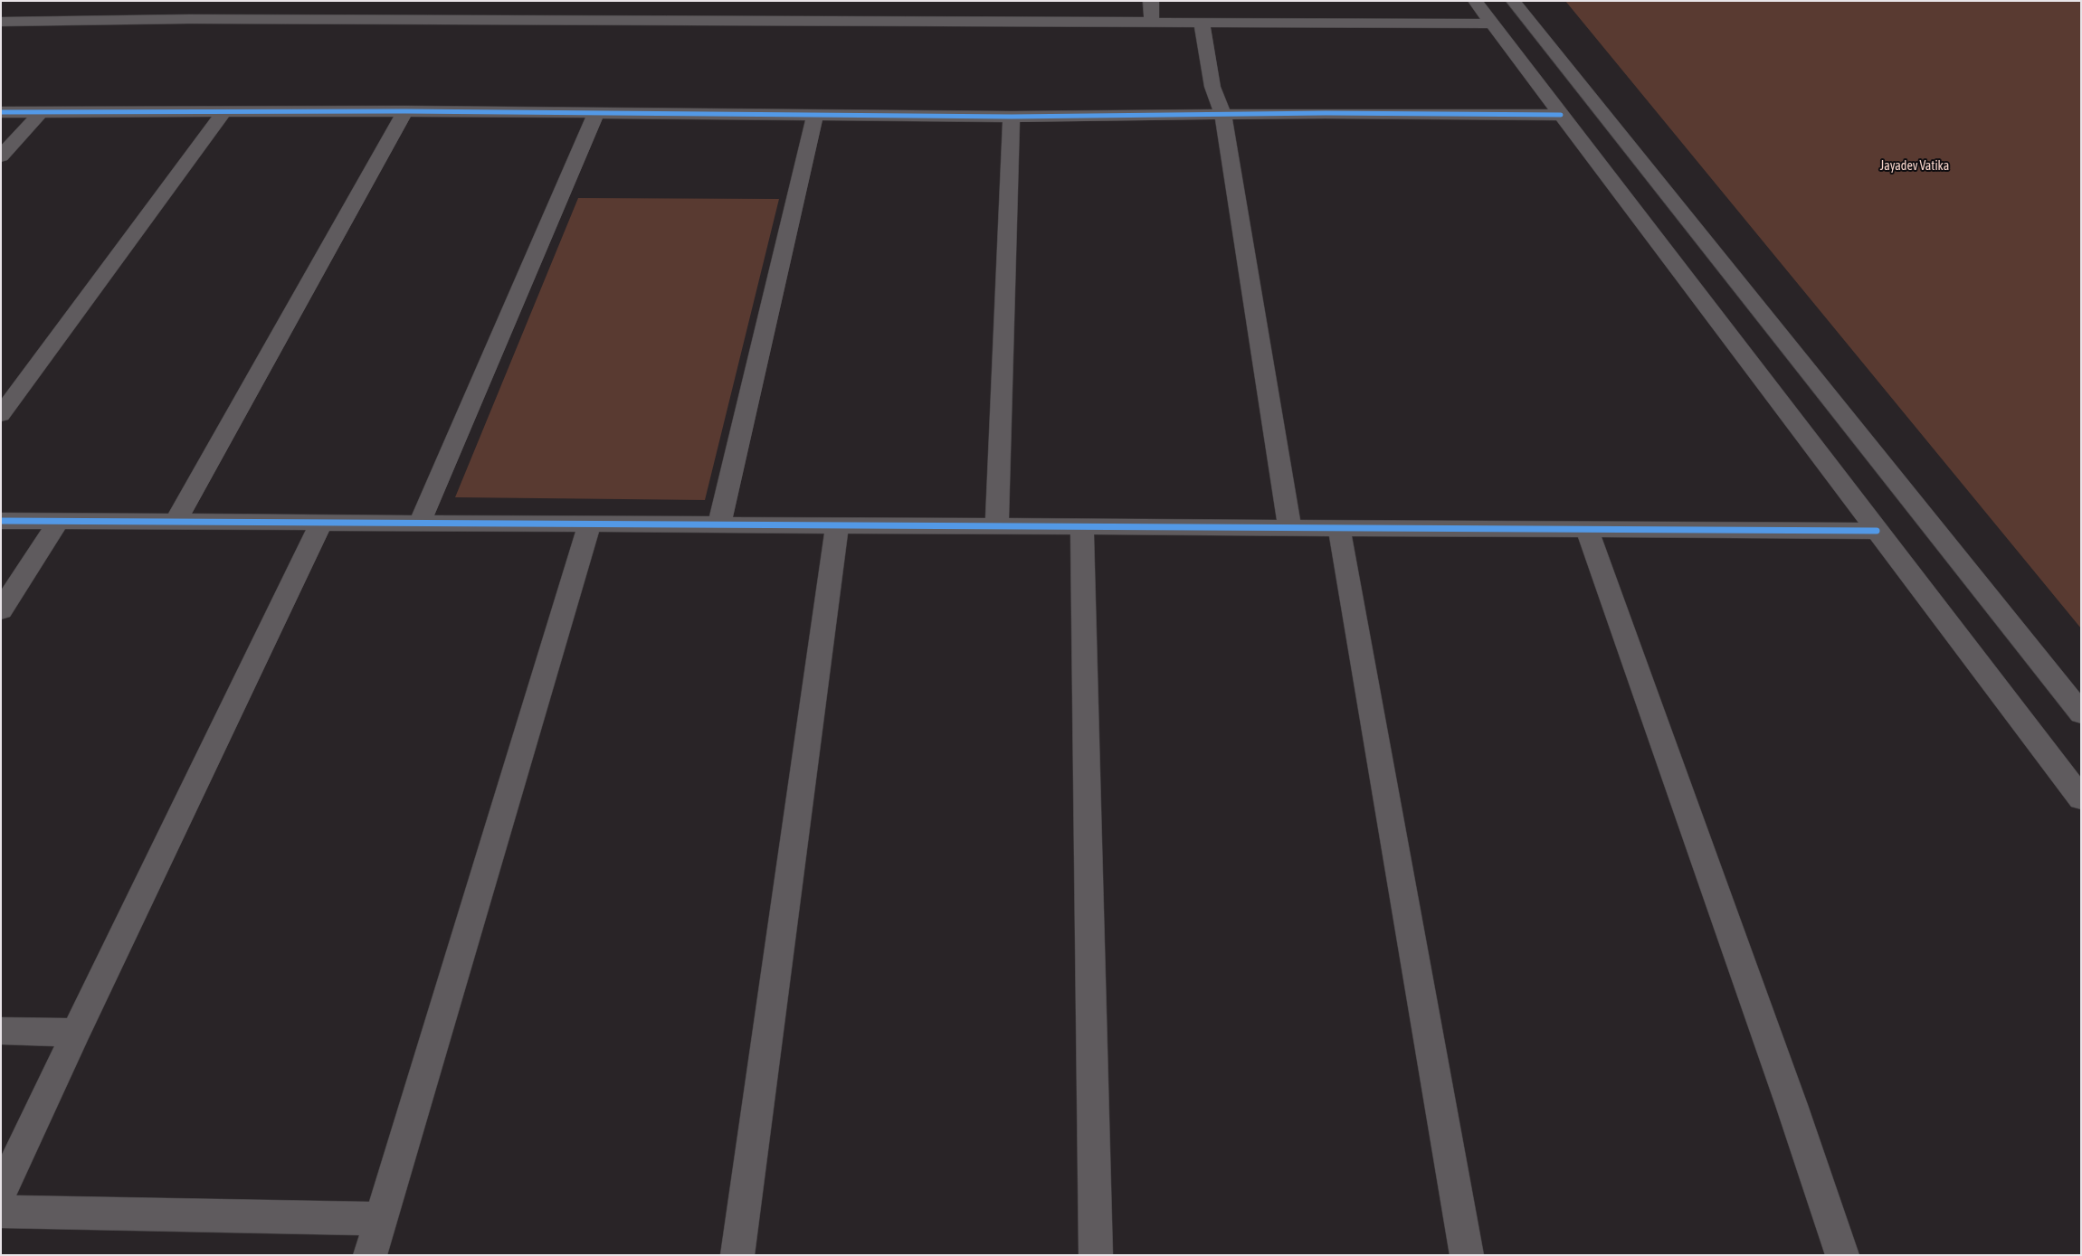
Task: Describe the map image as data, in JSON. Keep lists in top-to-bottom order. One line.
{"parks":["Jayadev Vatika"]}
